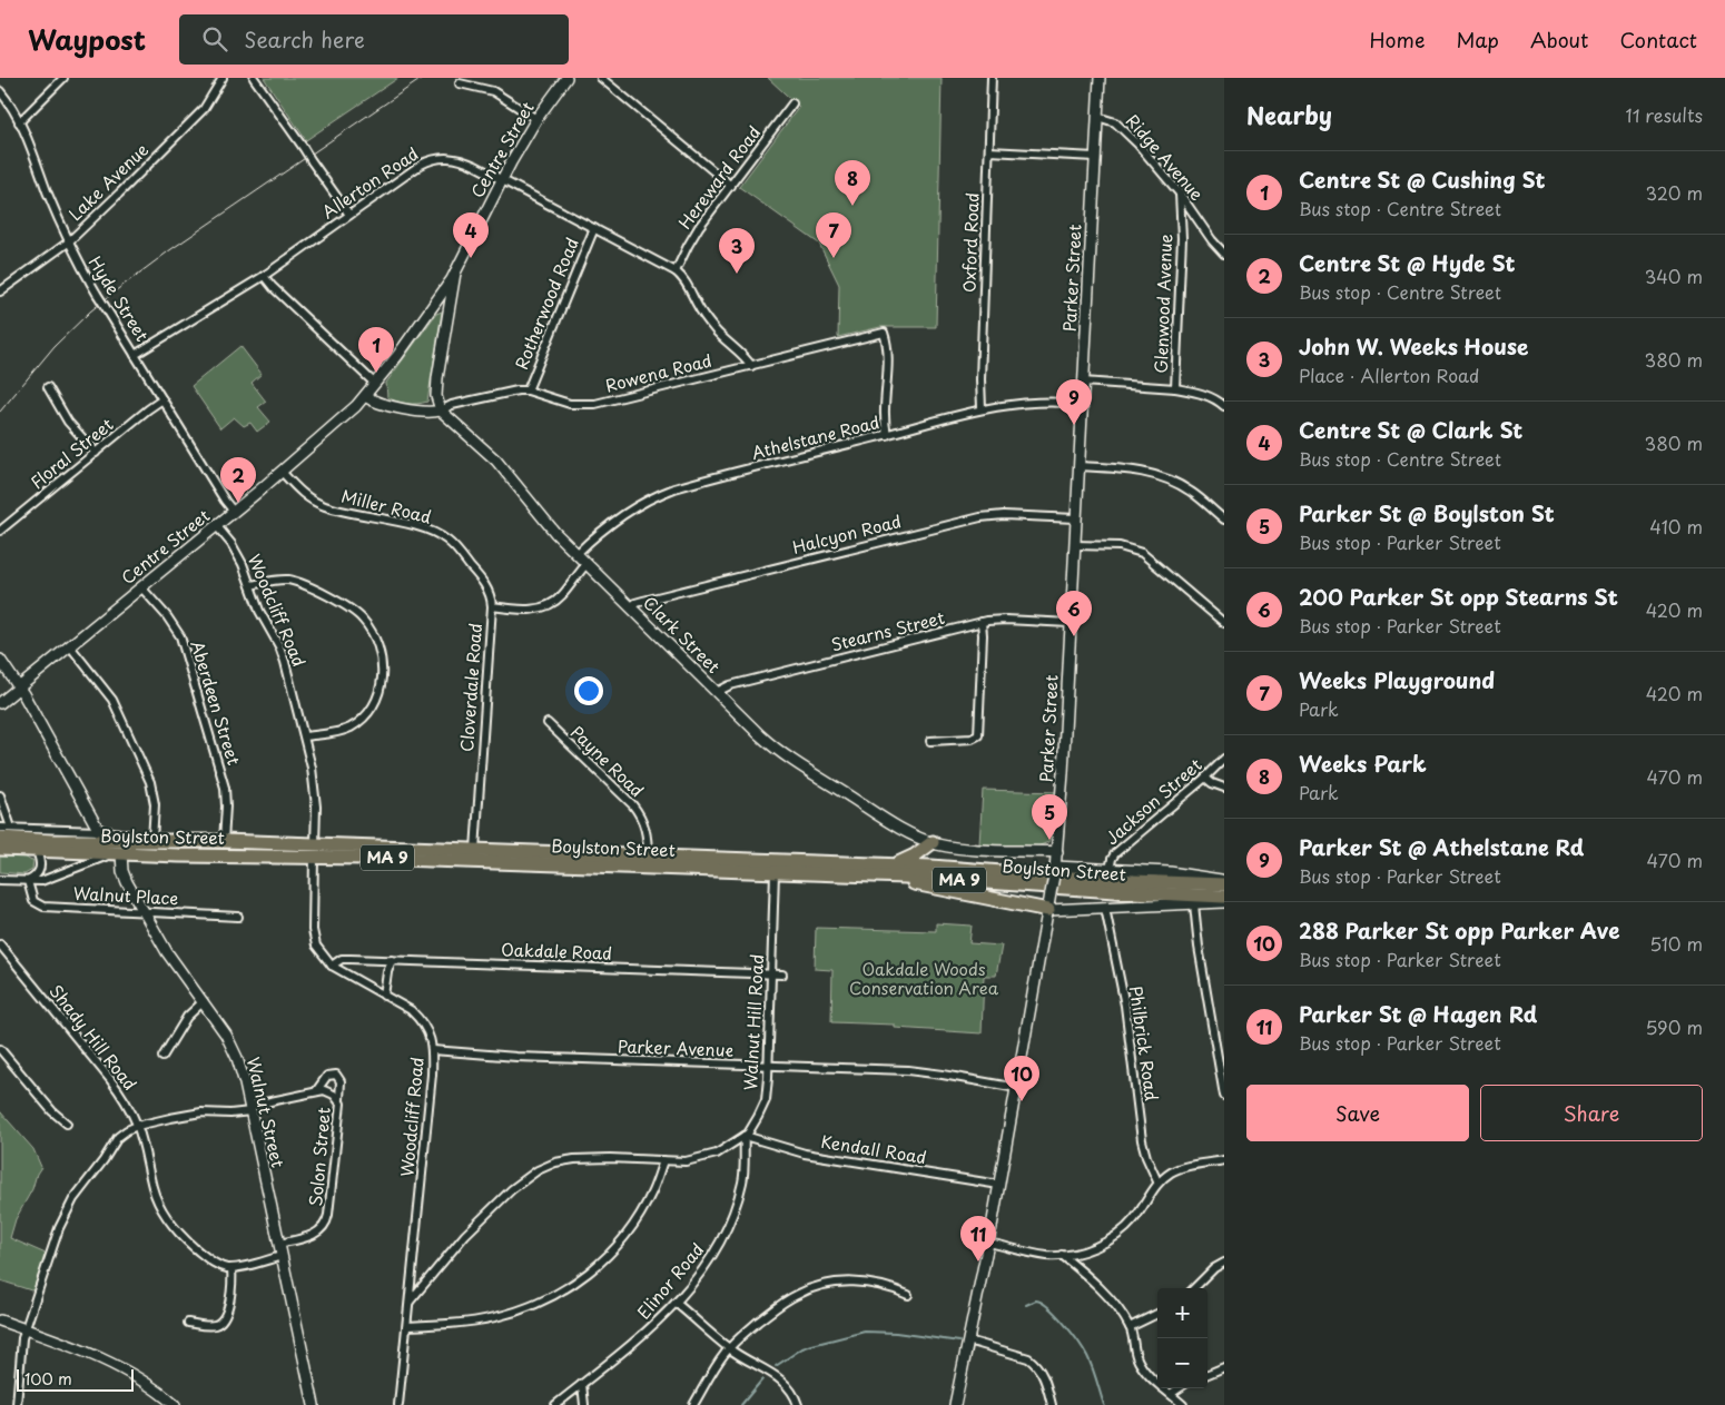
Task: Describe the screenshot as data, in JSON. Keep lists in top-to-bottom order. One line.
{"streets":{"highway":["Boylston Street","MA 9"],"main road":["Centre Street","Parker Street","Clark Street","Walnut Street"],"street":["Ridge Avenue","Hereward Road","Lake Avenue","Allerton Road","Oxford Road","Hyde Street","Rotherwood Road","Glenwood Avenue","Rowena Road","Athelstane Road","Floral Street","Miller Road","Halcyon Road","Woodcliff Road","Stearns Street","Cloverdale Road","Aberdeen Street","Payne Road","Jackson Street","Walnut Place","Oakdale Road","Walnut Hill Road","Shady Hill Road","Philbrick Road","Parker Avenue","Kendall Road","Solon Street","Elinor Road"]},"crossings":[["Centre Street","Allerton Road"],["Centre Street","Hyde Street"],["Centre Street","Miller Road"],["Centre Street","Woodcliff Road"],["Centre Street","Aberdeen Street"],["Ridge Avenue","Parker Street"],["Ridge Avenue","Glenwood Avenue"],["Hereward Road","Allerton Road"],["Lake Avenue","Hyde Street"],["Allerton Road","Hyde Street"],["Allerton Road","Rotherwood Road"],["Allerton Road","Rowena Road"],["Oxford Road","Athelstane Road"],["Parker Street","Glenwood Avenue"],["Parker Street","Athelstane Road"],["Parker Street","Halcyon Road"],["Parker Street","Stearns Street"],["Parker Street","Boylston Street"],["Parker Street","Parker Avenue"],["Parker Street","Kendall Road"],["Hyde Street","Floral Street"],["Rotherwood Road","Rowena Road"],["Rowena Road","Athelstane Road"],["Rowena Road","Clark Street"],["Athelstane Road","Clark Street"],["Miller Road","Cloverdale Road"],["Halcyon Road","Clark Street"],["Woodcliff Road","Boylston Street"],["Woodcliff Road","Oakdale Road"],["Woodcliff Road","Walnut Hill Road"],["Woodcliff Road","Parker Avenue"],["Stearns Street","Clark Street"],["Clark Street","Cloverdale Road"],["Clark Street","Boylston Street"],["Cloverdale Road","Boylston Street"],["Aberdeen Street","Boylston Street"],["Payne Road","Boylston Street"],["Jackson Street","Boylston Street"],["Boylston Street","Walnut Hill Road"],["Boylston Street","Philbrick Road"],["Boylston Street","Walnut Street"],["Walnut Place","Walnut Street"],["Oakdale Road","Walnut Hill Road"],["Walnut Hill Road","Parker Avenue"],["Walnut Hill Road","Kendall Road"],["Walnut Hill Road","Elinor Road"],["Shady Hill Road","Solon Street"],["Walnut Street","Solon Street"],["Kendall Road","Elinor Road"]],"parks":["Oakdale Woods Conservation Area"],"scale_bar":"100 m","page":{"header":"Waypost","search":"Search here","nav":["Home","Map","About","Contact"],"heading":["Nearby","11 results"],"list":[{"mark":"1","name":"Centre St @ Cushing St","note":"Bus stop · Centre Street","value":"320 m"},{"mark":"2","name":"Centre St @ Hyde St","note":"Bus stop · Centre Street","value":"340 m"},{"mark":"3","name":"John W. Weeks House","note":"Place · Allerton Road","value":"380 m"},{"mark":"4","name":"Centre St @ Clark St","note":"Bus stop · Centre Street","value":"380 m"},{"mark":"5","name":"Parker St @ Boylston St","note":"Bus stop · Parker Street","value":"410 m"},{"mark":"6","name":"200 Parker St opp Stearns St","note":"Bus stop · Parker Street","value":"420 m"},{"mark":"7","name":"Weeks Playground","note":"Park","value":"420 m"},{"mark":"8","name":"Weeks Park","note":"Park","value":"470 m"},{"mark":"9","name":"Parker St @ Athelstane Rd","note":"Bus stop · Parker Street","value":"470 m"},{"mark":"10","name":"288 Parker St opp Parker Ave","note":"Bus stop · Parker Street","value":"510 m"},{"mark":"11","name":"Parker St @ Hagen Rd","note":"Bus stop · Parker Street","value":"590 m"}],"pins":["8","4","7","3","1","9","2","6","5","10","11"],"buttons":["Save","Share"],"map_buttons":["+","−"],"scale":"100 m"}}
